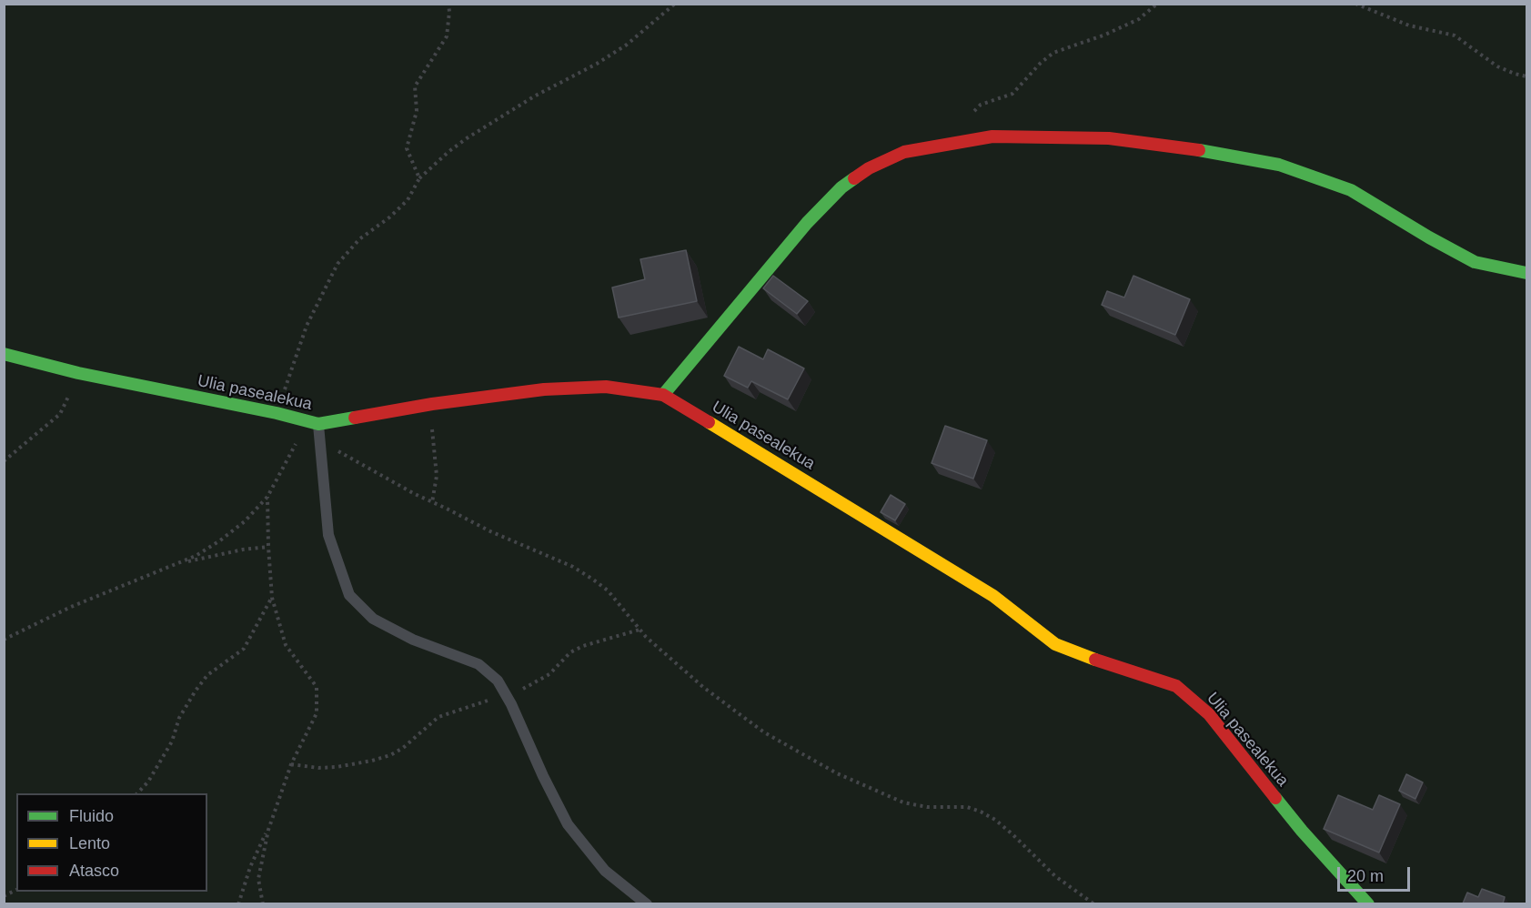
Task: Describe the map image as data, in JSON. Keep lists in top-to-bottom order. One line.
{"streets":{"street":["Ulia pasealekua"]},"legend":["Fluido","Lento","Atasco"],"scale_bar":"20 m"}
